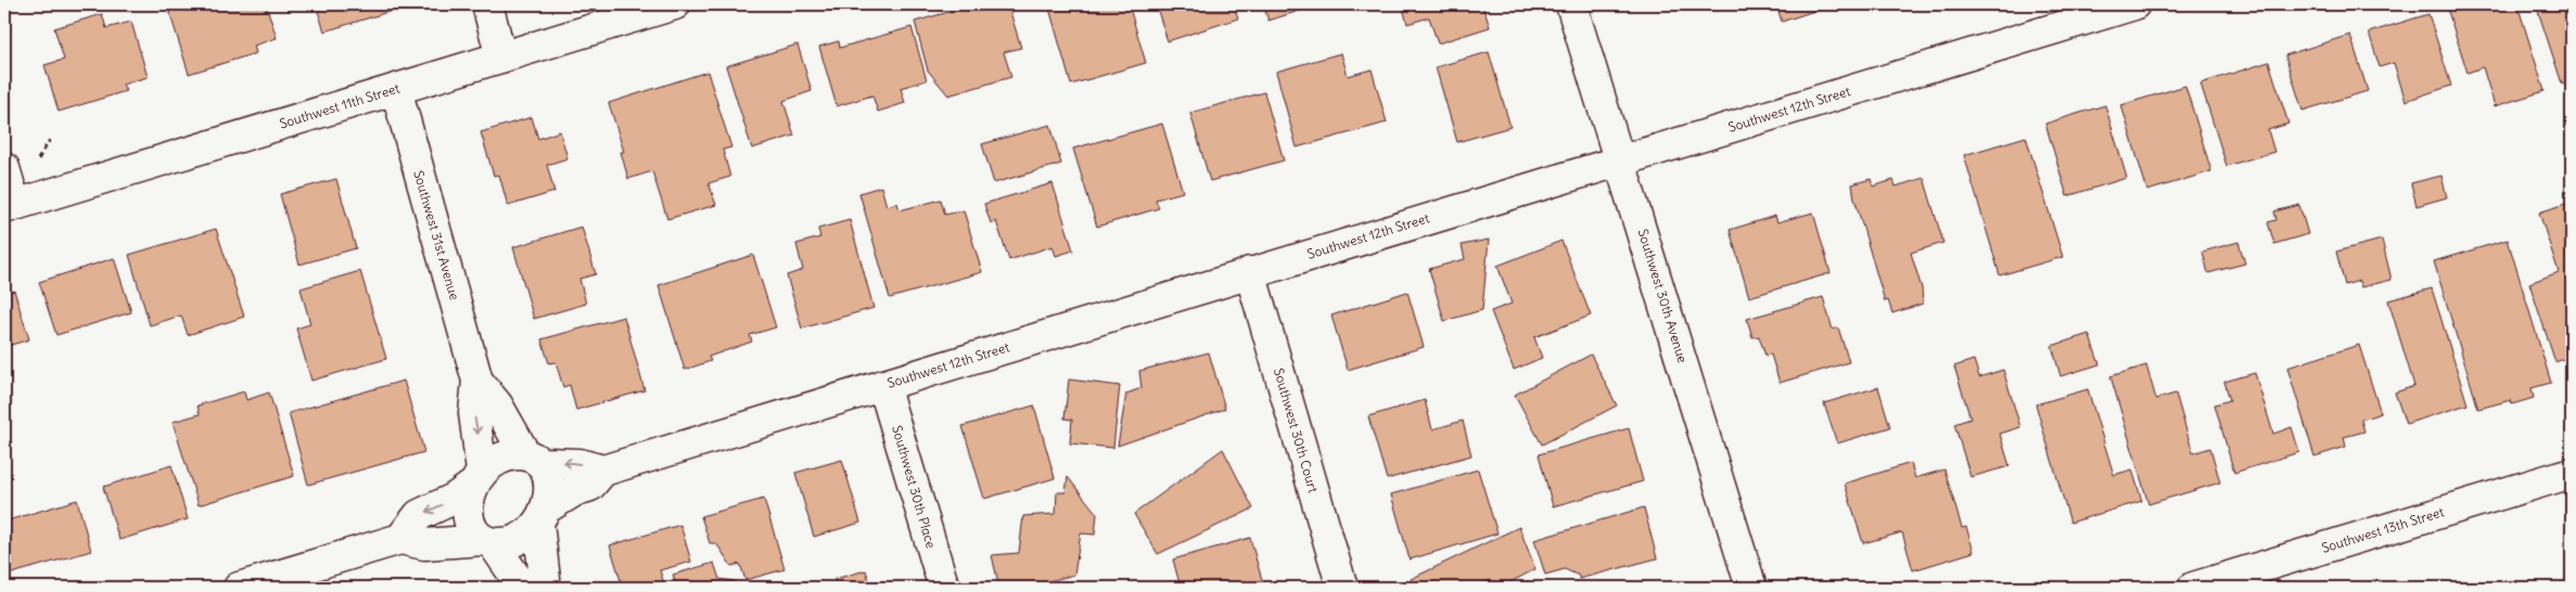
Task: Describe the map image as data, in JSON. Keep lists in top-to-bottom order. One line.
{"streets":{"street":["Southwest 11th Street","Southwest 12th Street","Southwest 31st Avenue","Southwest 30th Avenue","Southwest 30th Court","Southwest 30th Place","Southwest 13th Street"]},"crossings":[["Southwest 11th Street","Southwest 31st Avenue"],["Southwest 12th Street","Southwest 31st Avenue"],["Southwest 12th Street","Southwest 30th Avenue"],["Southwest 12th Street","Southwest 30th Court"],["Southwest 12th Street","Southwest 30th Place"]]}
